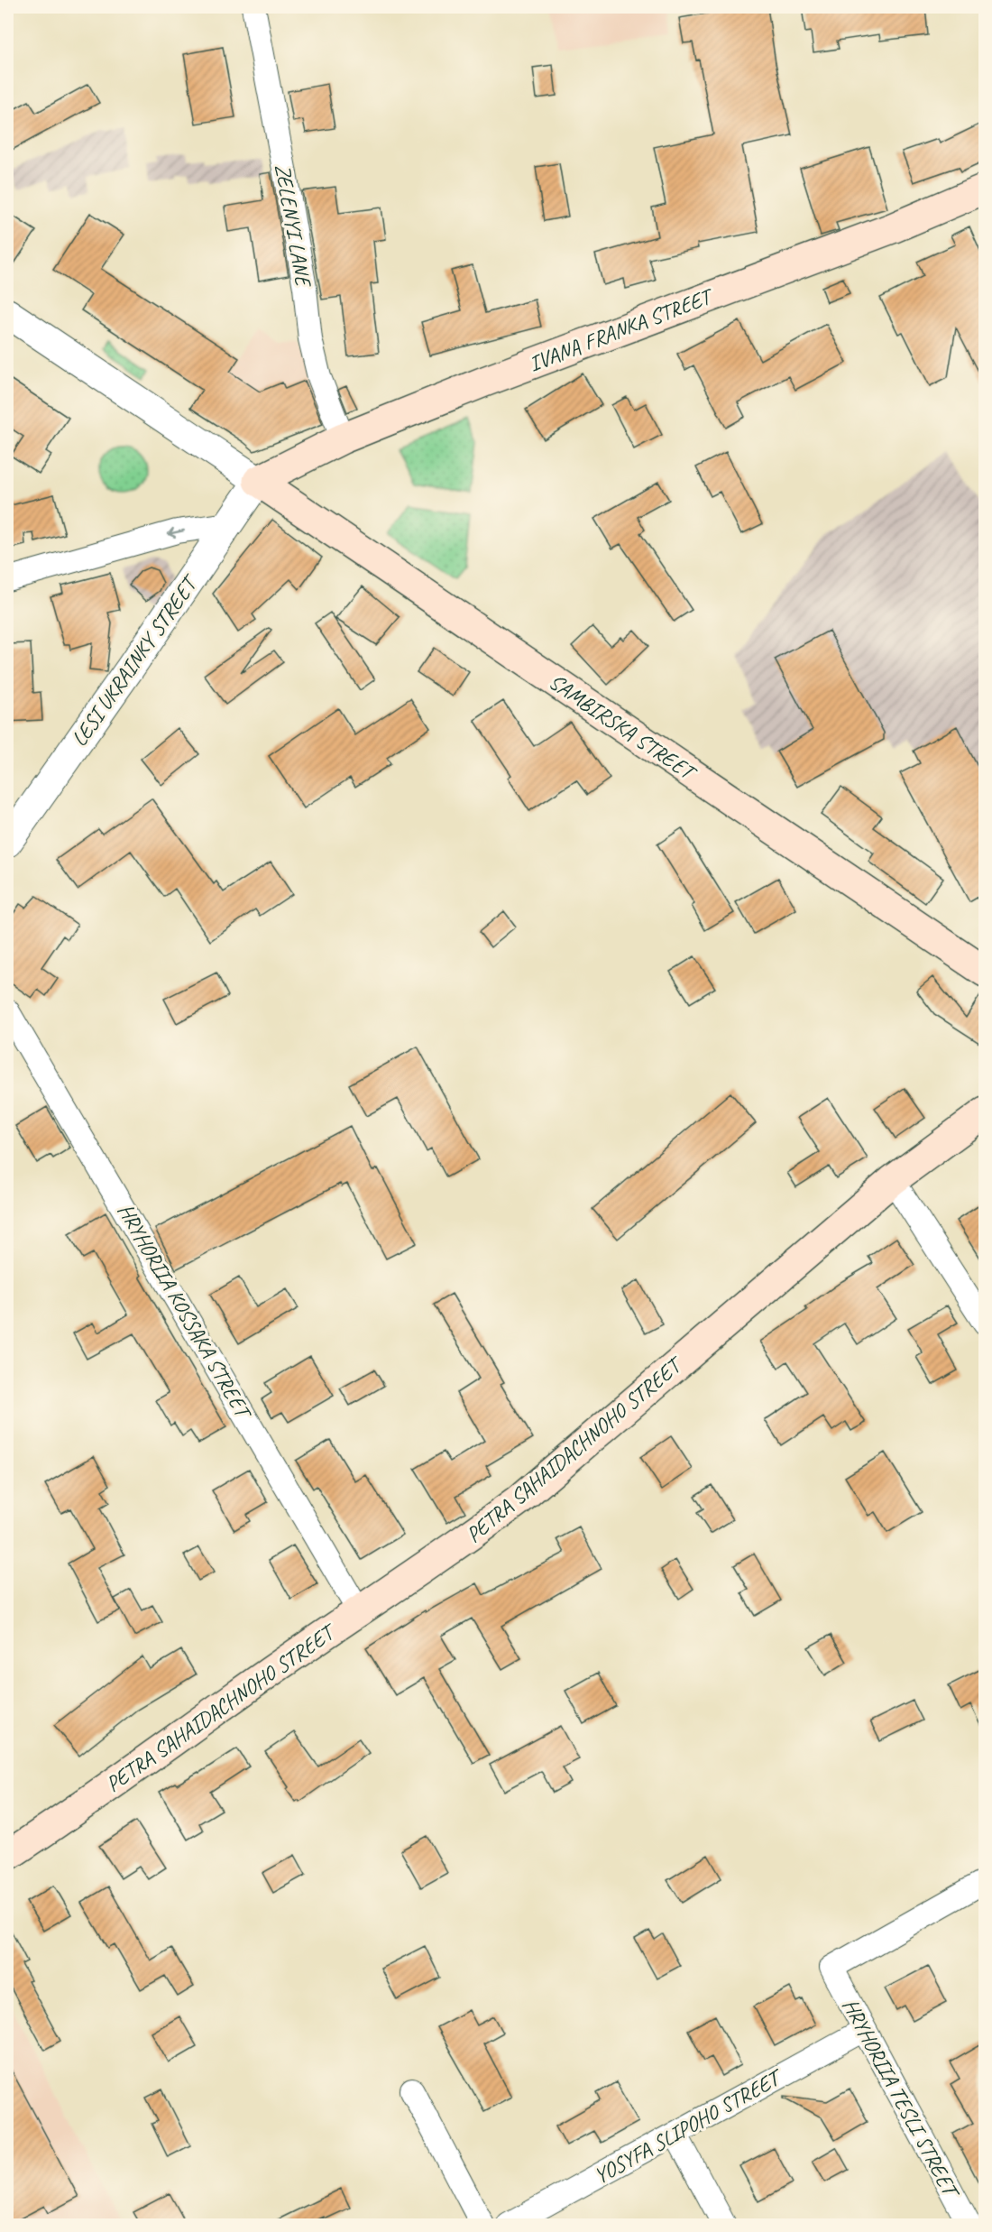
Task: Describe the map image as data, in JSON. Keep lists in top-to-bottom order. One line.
{"streets":{"main road":["IVANA FRANKA STREET","SAMBIRSKA STREET","PETRA SAHAIDACHNOHO STREET"],"street":["ZELENYI LANE","LESI UKRAINKY STREET","HRYHORIIA KOSSAKA STREET","HRYHORIIA TESLI STREET","YOSYFA SLIPOHO STREET"]},"crossings":[["ZELENYI LANE","IVANA FRANKA STREET"],["IVANA FRANKA STREET","LESI UKRAINKY STREET"],["IVANA FRANKA STREET","SAMBIRSKA STREET"],["LESI UKRAINKY STREET","SAMBIRSKA STREET"],["HRYHORIIA KOSSAKA STREET","PETRA SAHAIDACHNOHO STREET"],["HRYHORIIA TESLI STREET","YOSYFA SLIPOHO STREET"]]}
